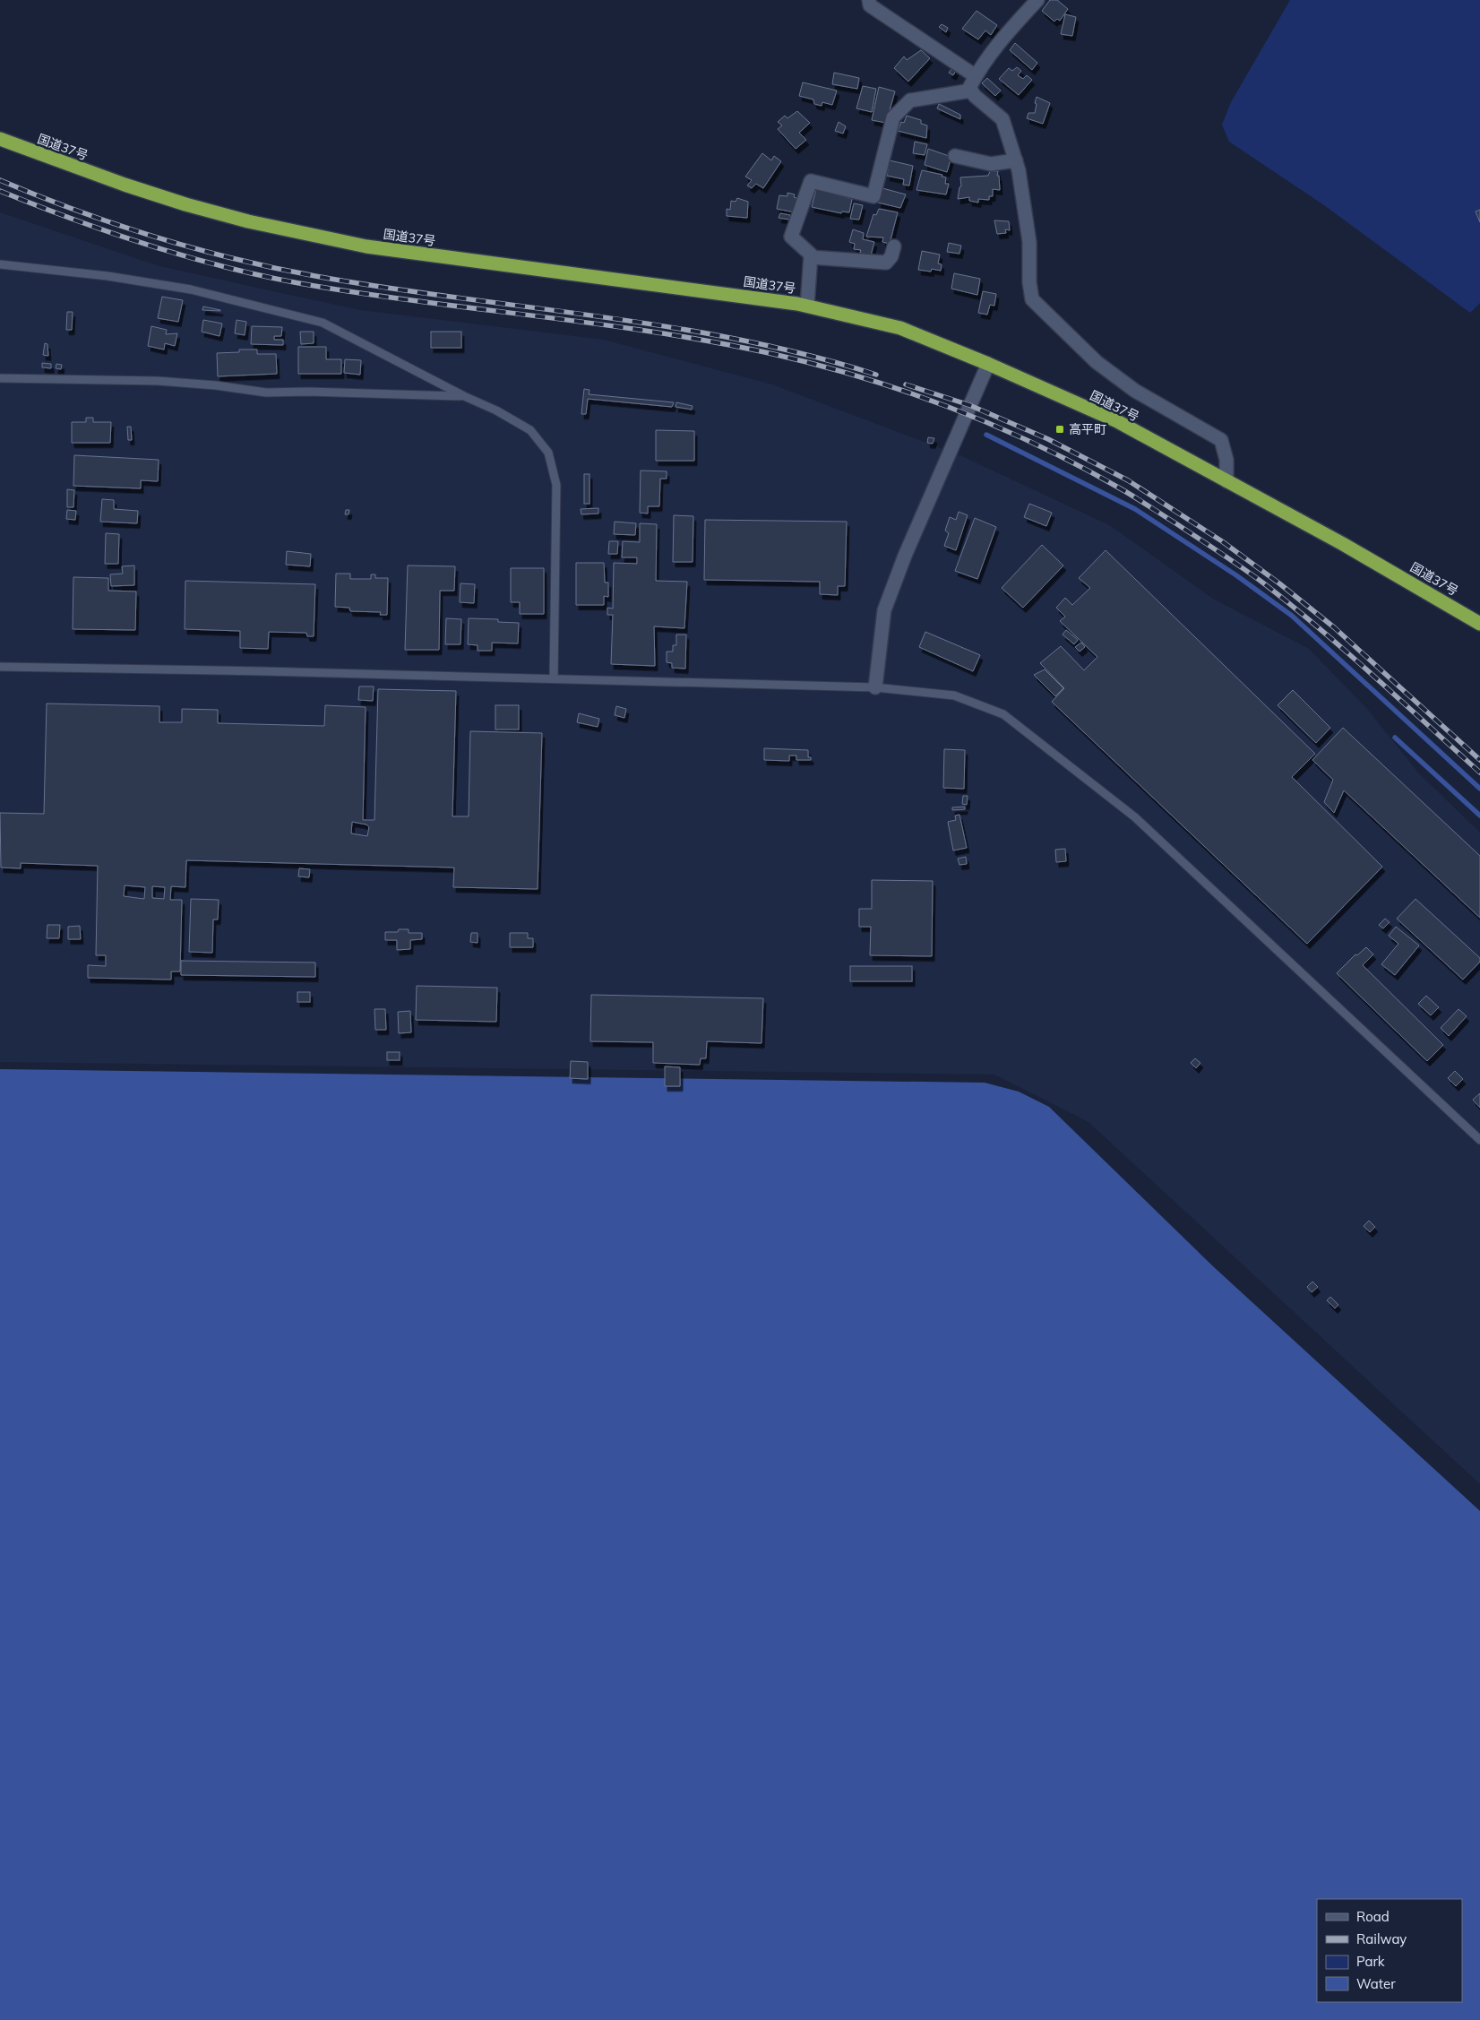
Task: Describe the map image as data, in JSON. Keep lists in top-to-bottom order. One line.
{"streets":{"highway":["国道37号"]},"places":{"transit":["高平町"]},"legend":["Road","Railway","Park","Water"]}
